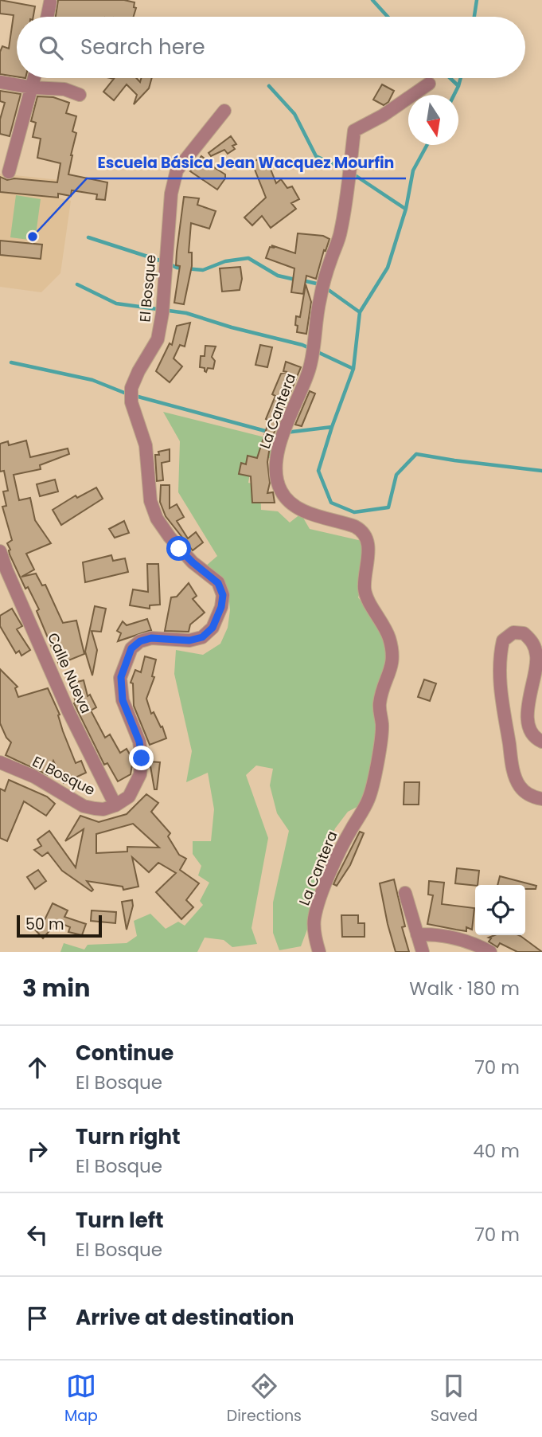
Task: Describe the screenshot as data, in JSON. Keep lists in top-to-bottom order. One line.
{"streets":{"street":["El Bosque","La Cantera","Calle Nueva"]},"crossings":[["El Bosque","Calle Nueva"]],"places":["Escuela Básica Jean Wacquez Mourfin"],"scale_bar":"50 m","north":"bottom","page":{"search":"Search here","scale":"50 m","heading":["3 min","Walk · 180 m"],"list":[["Continue","El Bosque","70 m"],["Turn right","El Bosque","40 m"],["Turn left","El Bosque","70 m"],"Arrive at destination"],"nav":["Map","Directions","Saved"]}}
